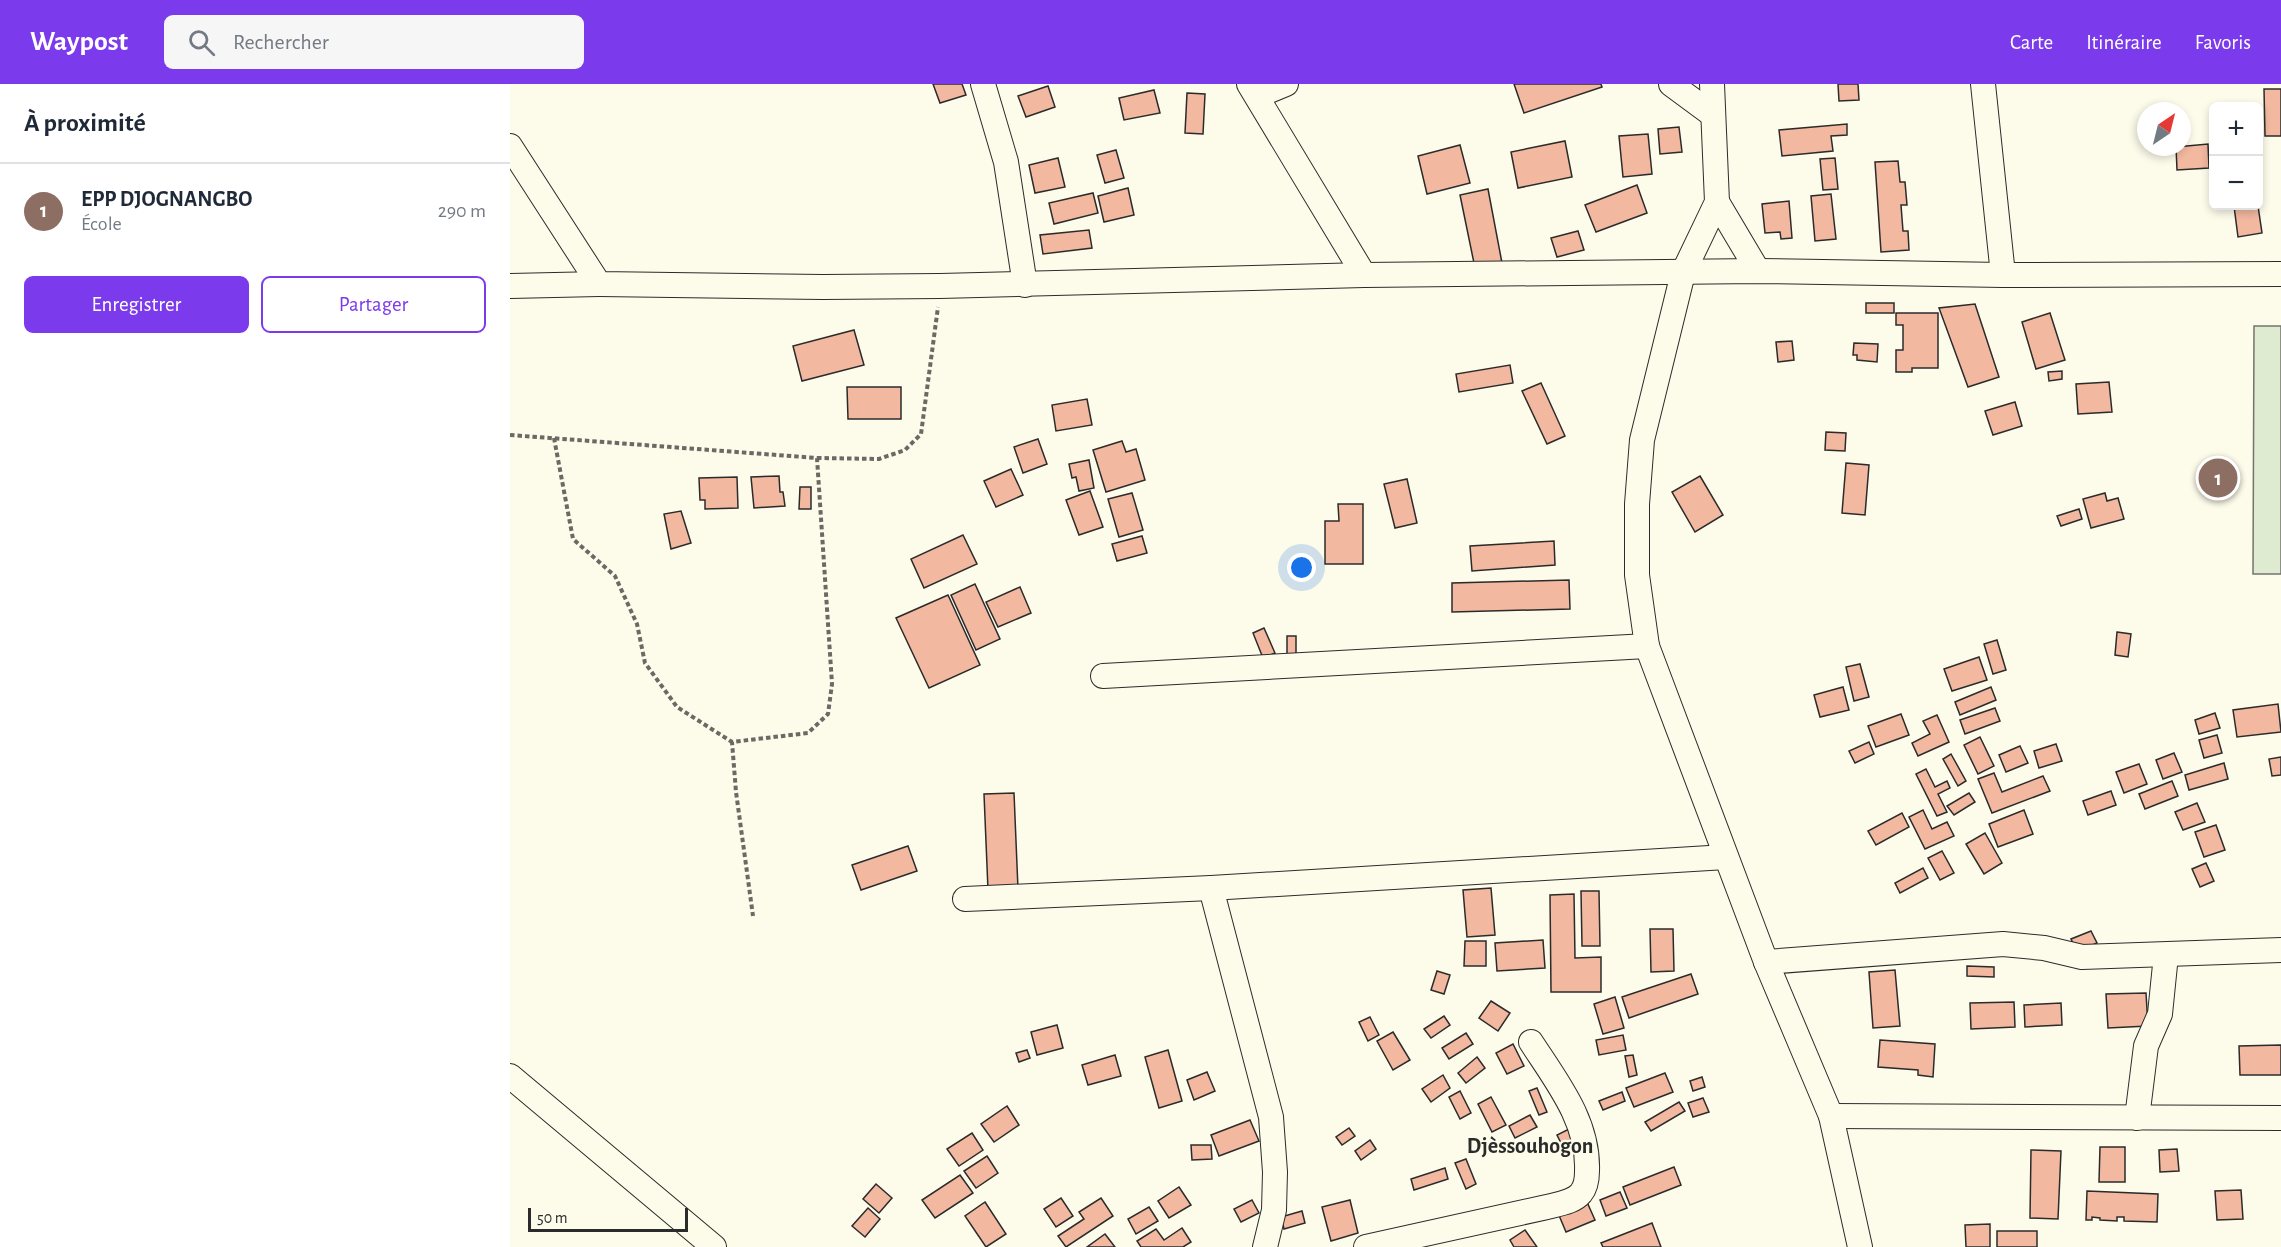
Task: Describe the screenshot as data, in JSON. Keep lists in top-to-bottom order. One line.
{"districts":["Djèssouhogon"],"scale_bar":"50 m","north":"top right","page":{"header":"Waypost","search":"Rechercher","nav":["Carte","Itinéraire","Favoris"],"heading":"À proximité","map_buttons":["+","−"],"list":[{"mark":"1","name":"EPP DJOGNANGBO","note":"École","value":"290 m"}],"buttons":["Enregistrer","Partager"],"pins":"1","scale":"50 m"}}
